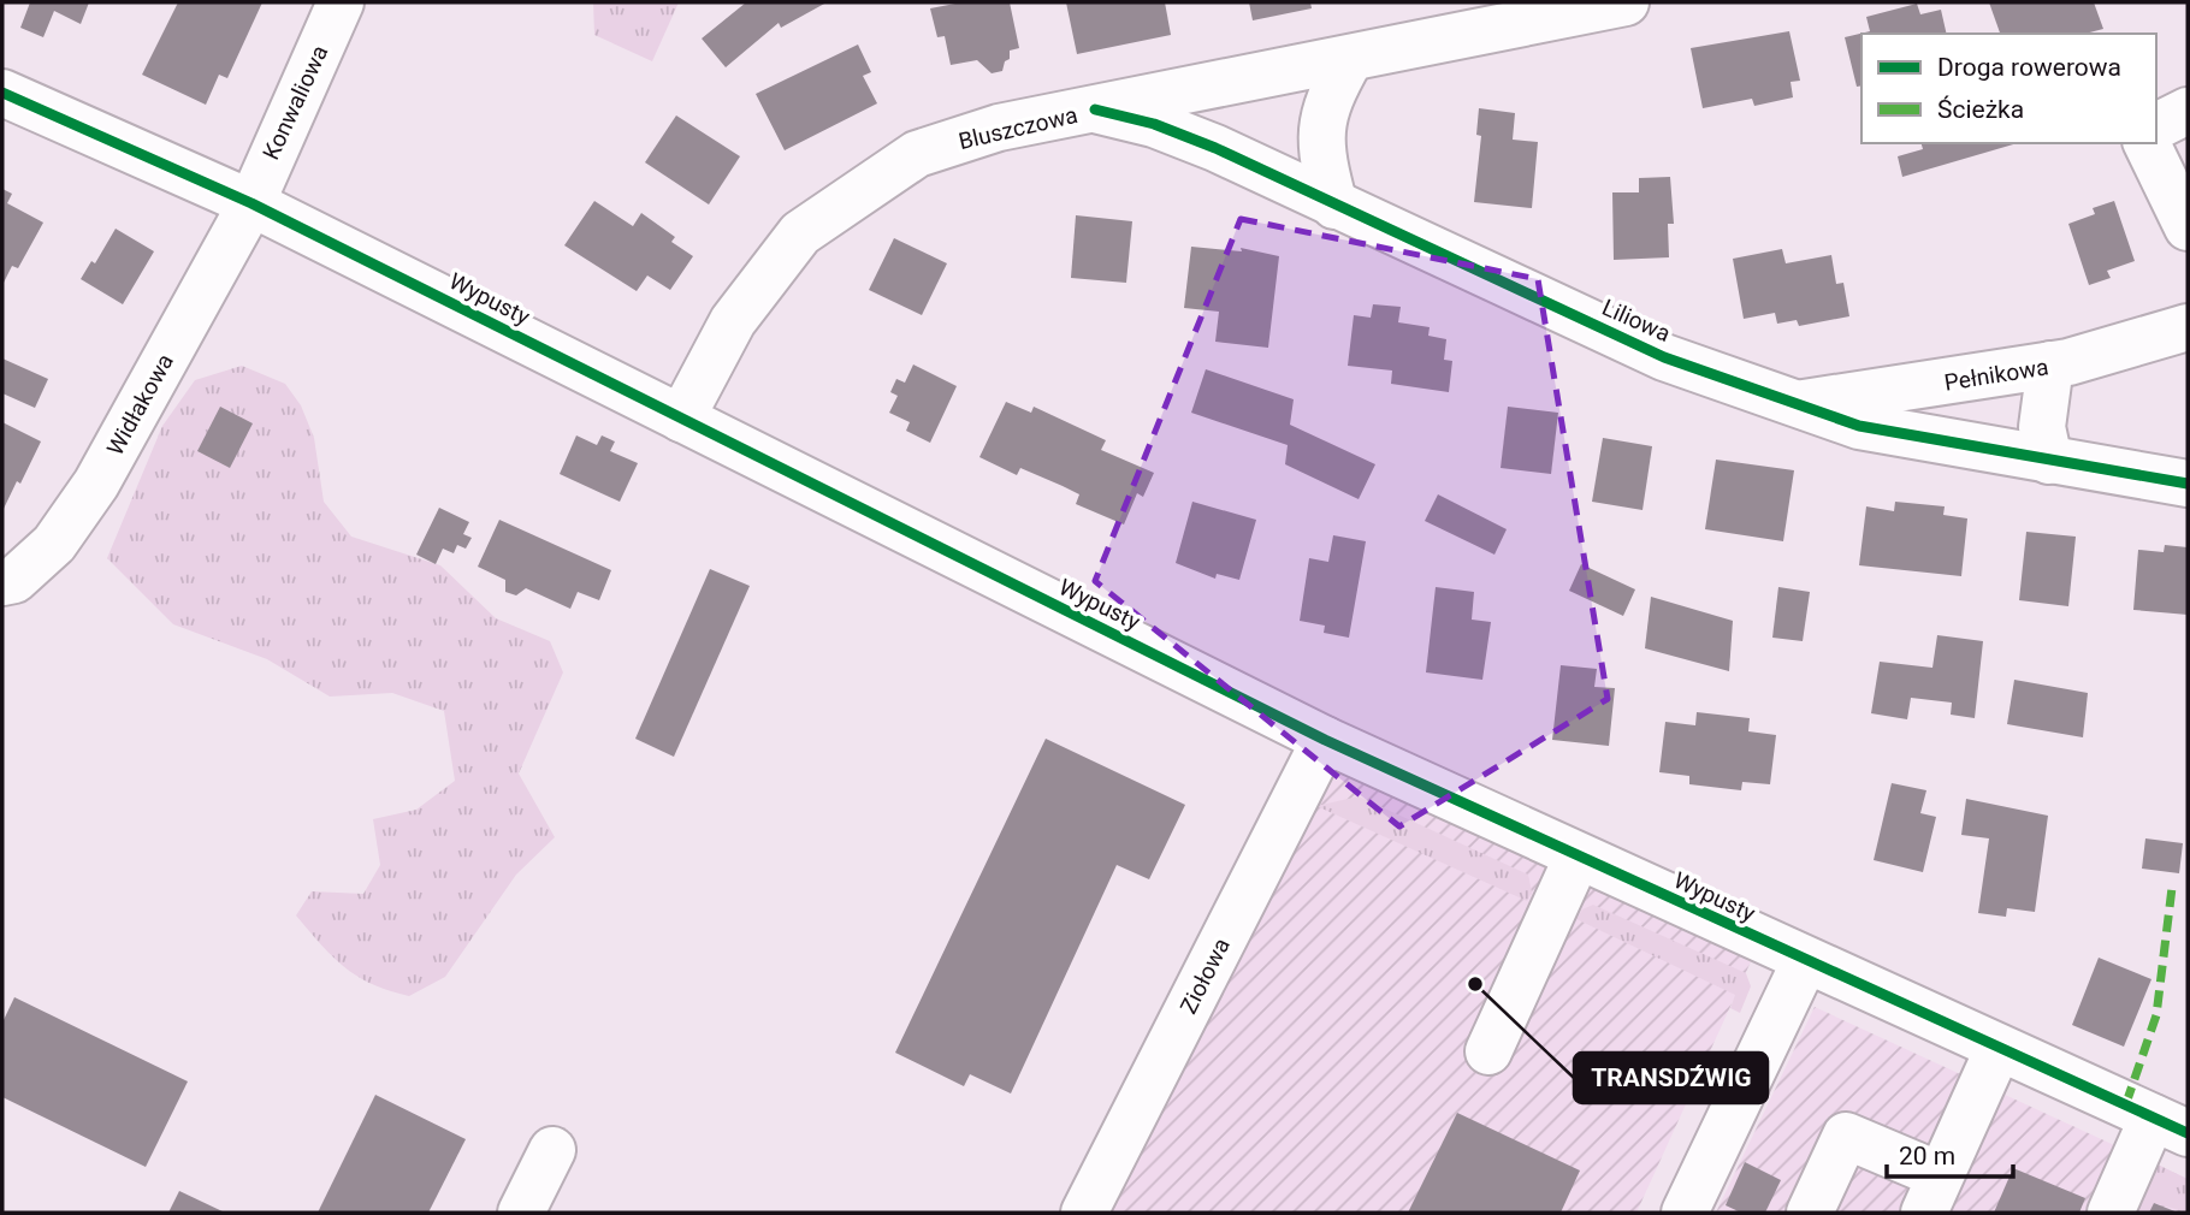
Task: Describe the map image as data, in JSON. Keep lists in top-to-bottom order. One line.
{"streets":{"street":["Konwaliowa","Bluszczowa","Wypusty","Liliowa","Pełnikowa","Widłakowa","Ziołowa"]},"crossings":[["Konwaliowa","Wypusty"],["Konwaliowa","Widłakowa"],["Bluszczowa","Wypusty"],["Bluszczowa","Liliowa"],["Wypusty","Widłakowa"],["Wypusty","Ziołowa"],["Liliowa","Pełnikowa"]],"places":["TRANSDŹWIG"],"legend":["Droga rowerowa","Ścieżka"],"scale_bar":"20 m"}
